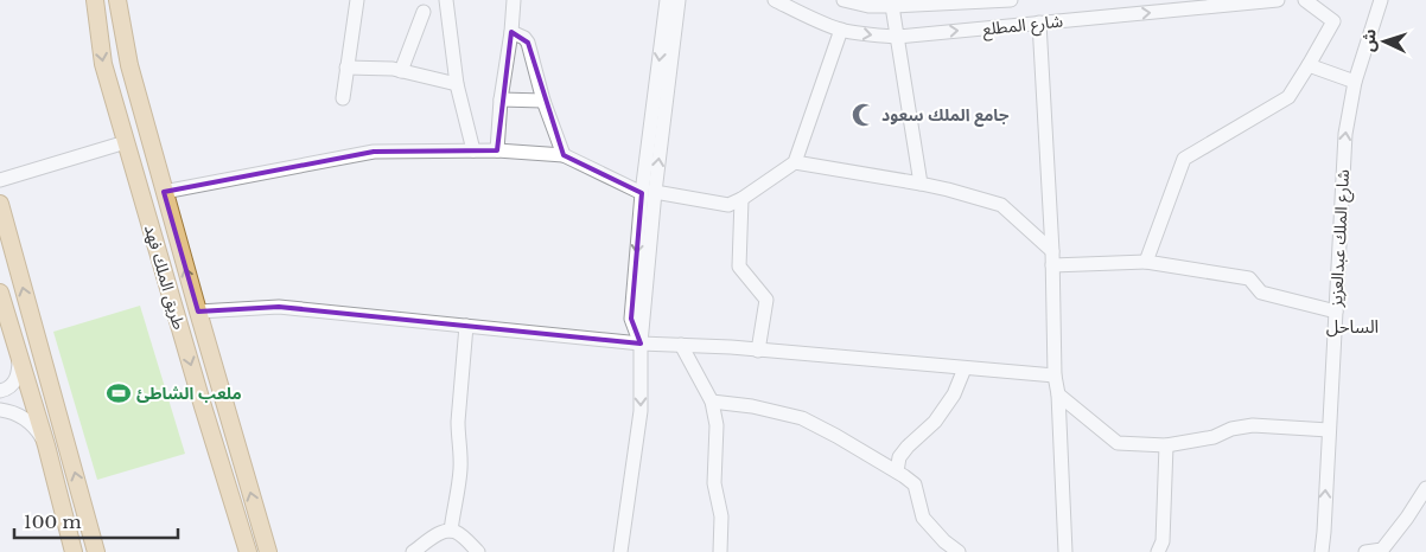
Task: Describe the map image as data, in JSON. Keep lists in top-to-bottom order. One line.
{"streets":{"main road":["طريق الملك فهد"],"street":["شارع المطلع","شارع الملك عبدالعزيز"]},"one_way":["شارع الملك عبدالعزيز"],"districts":["الساحل"],"places":{"mosque":["جامع الملك سعود"],"sports":["ملعب الشاطئ"]},"scale_bar":"100 m","north":"left"}
